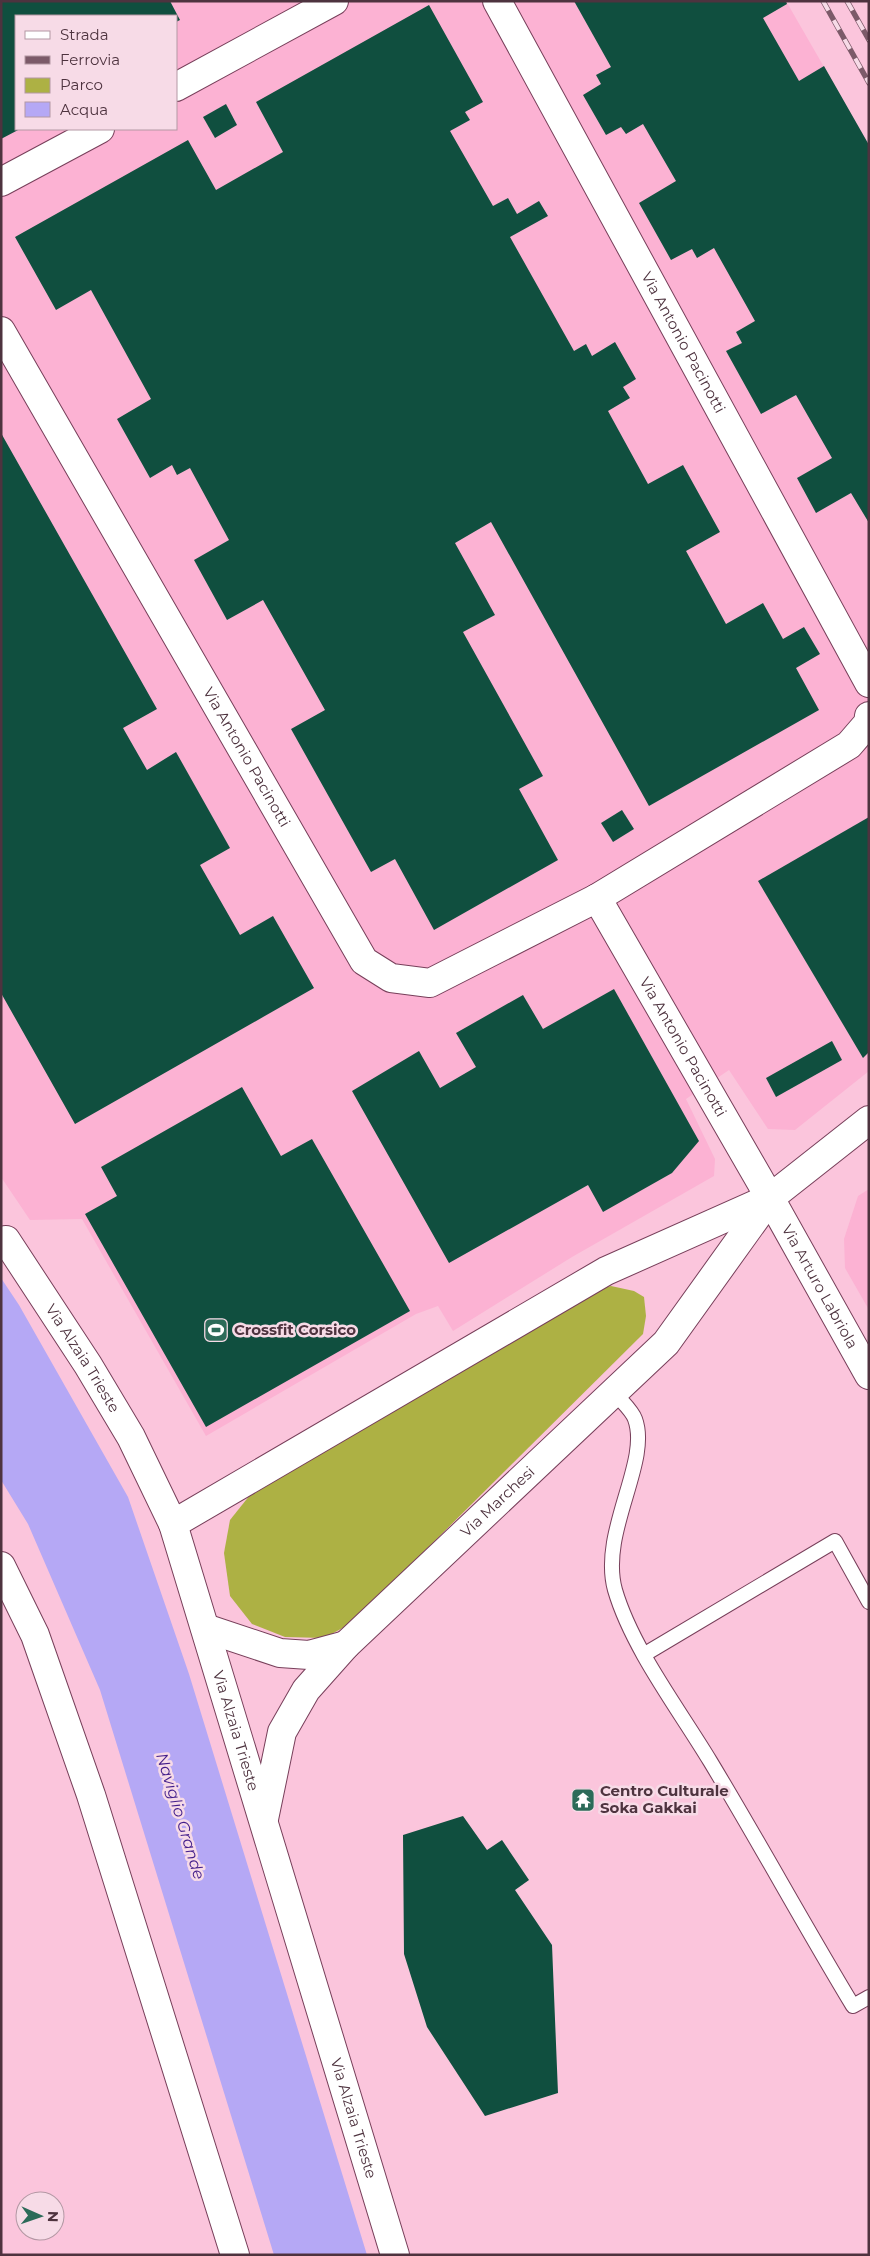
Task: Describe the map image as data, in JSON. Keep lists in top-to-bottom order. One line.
{"streets":{"street":["Via Antonio Pacinotti","Via Arturo Labriola","Via Alzaia Trieste","Via Marchesi"]},"crossings":[["Via Antonio Pacinotti","Via Arturo Labriola"],["Via Antonio Pacinotti","Via Marchesi"],["Via Arturo Labriola","Via Marchesi"],["Via Alzaia Trieste","Via Marchesi"]],"water":["Naviglio Grande"],"places":{"sports":["Crossfit Corsico"],"temple":["Centro Culturale Soka Gakkai"]},"legend":["Strada","Ferrovia","Parco","Acqua"],"north":"right"}
